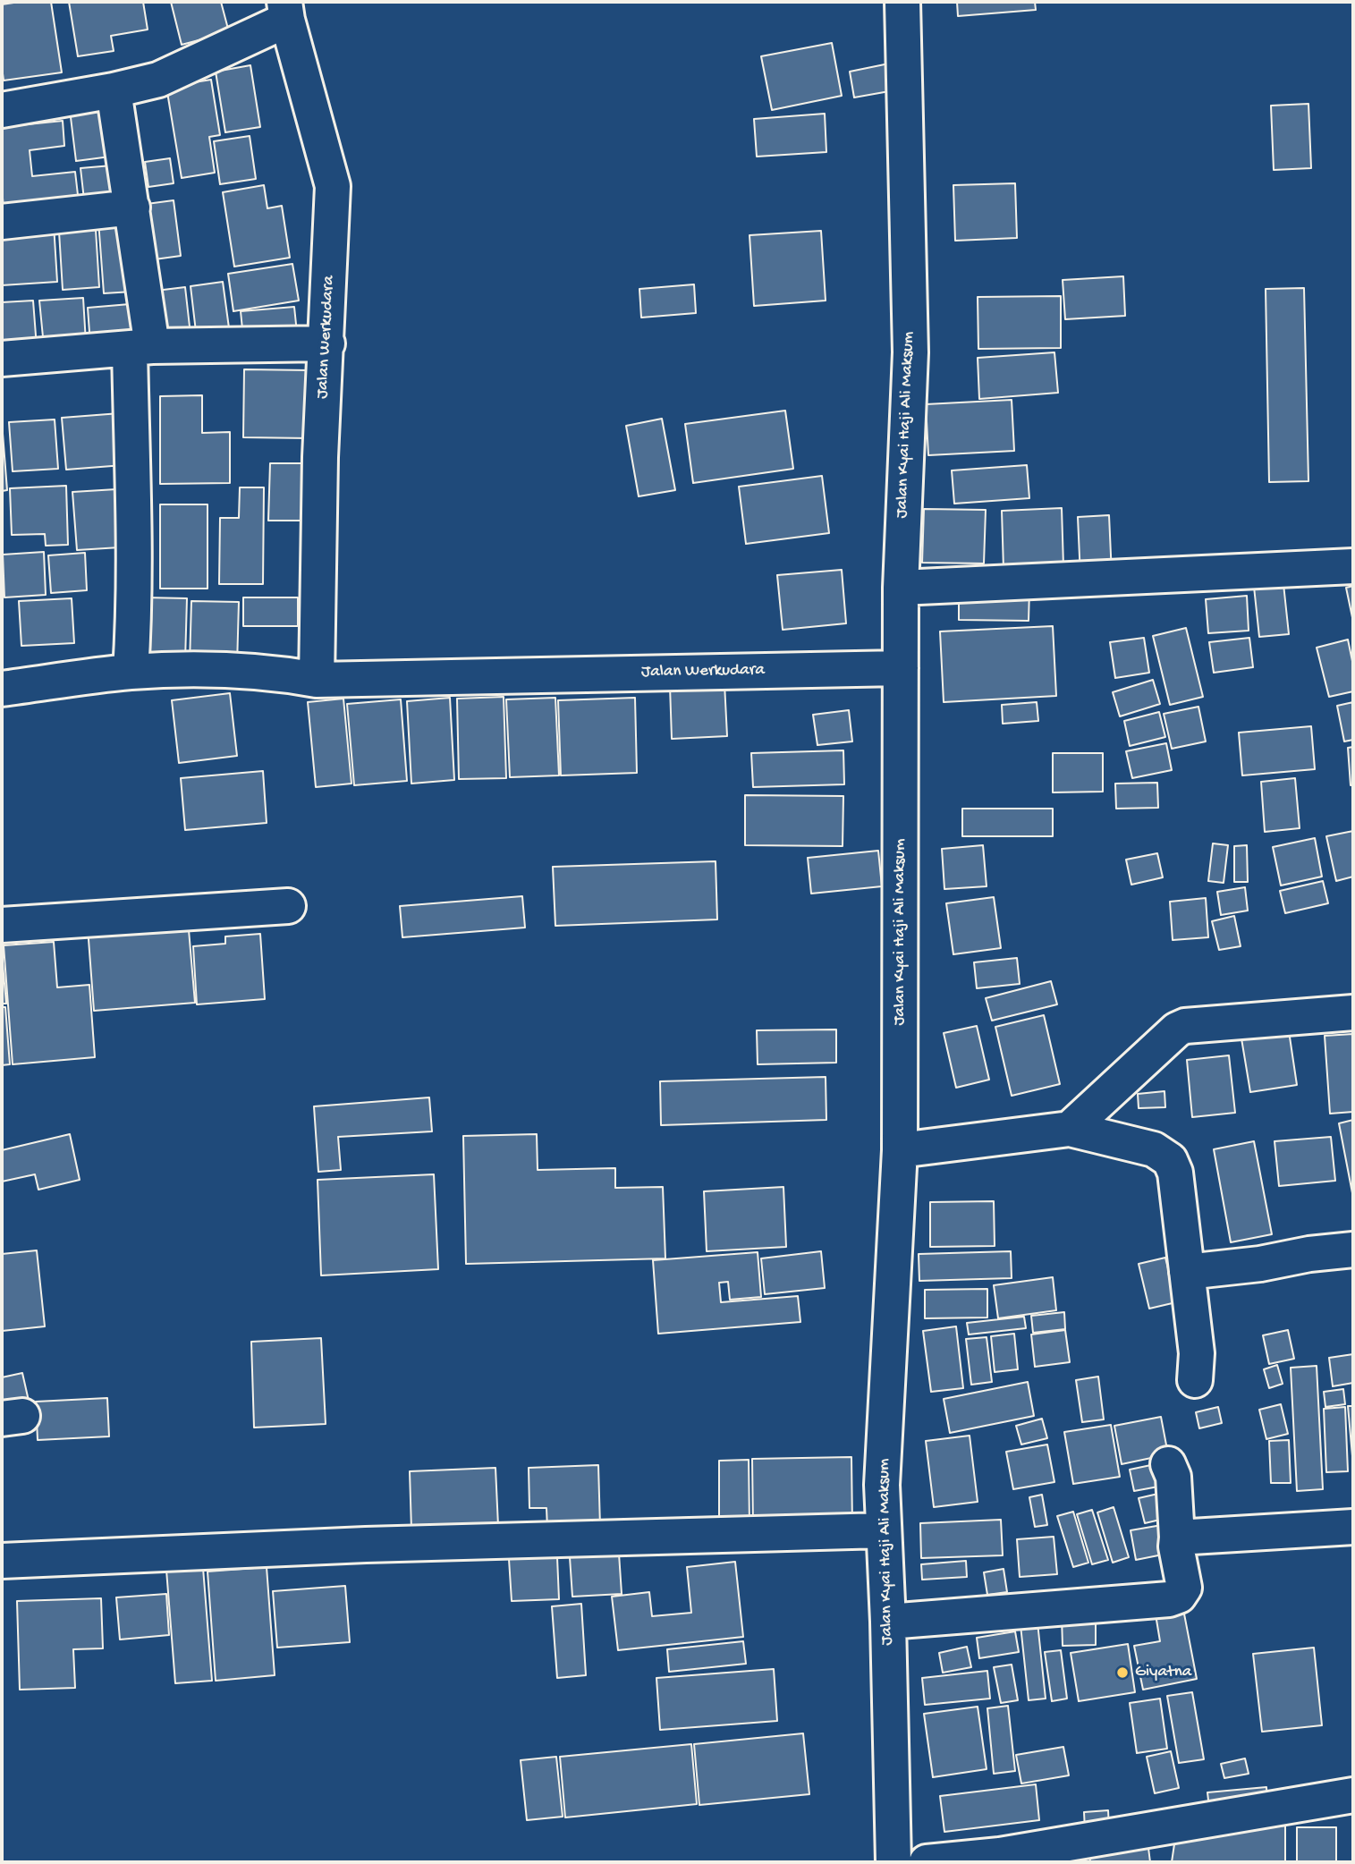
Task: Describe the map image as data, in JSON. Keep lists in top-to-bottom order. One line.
{"streets":{"street":["Jalan Werkudara","Jalan Kyai Haji Ali Maksum"]},"crossings":[["Jalan Werkudara","Jalan Kyai Haji Ali Maksum"]],"places":["Giyatna"]}
